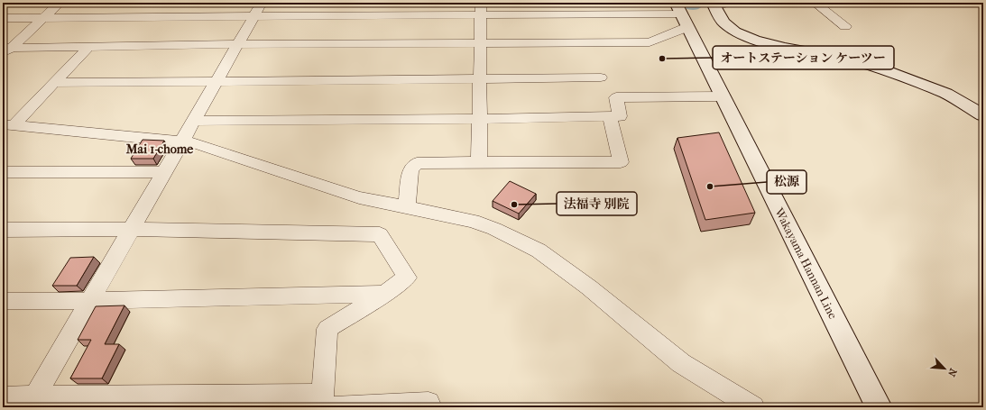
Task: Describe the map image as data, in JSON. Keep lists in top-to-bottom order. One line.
{"streets":{"main road":["Wakayama Hannan Line"]},"districts":["Mai 1-chome"],"places":["オートステーション ケーツー","松源","法福寺 別院"],"north":"bottom right"}
